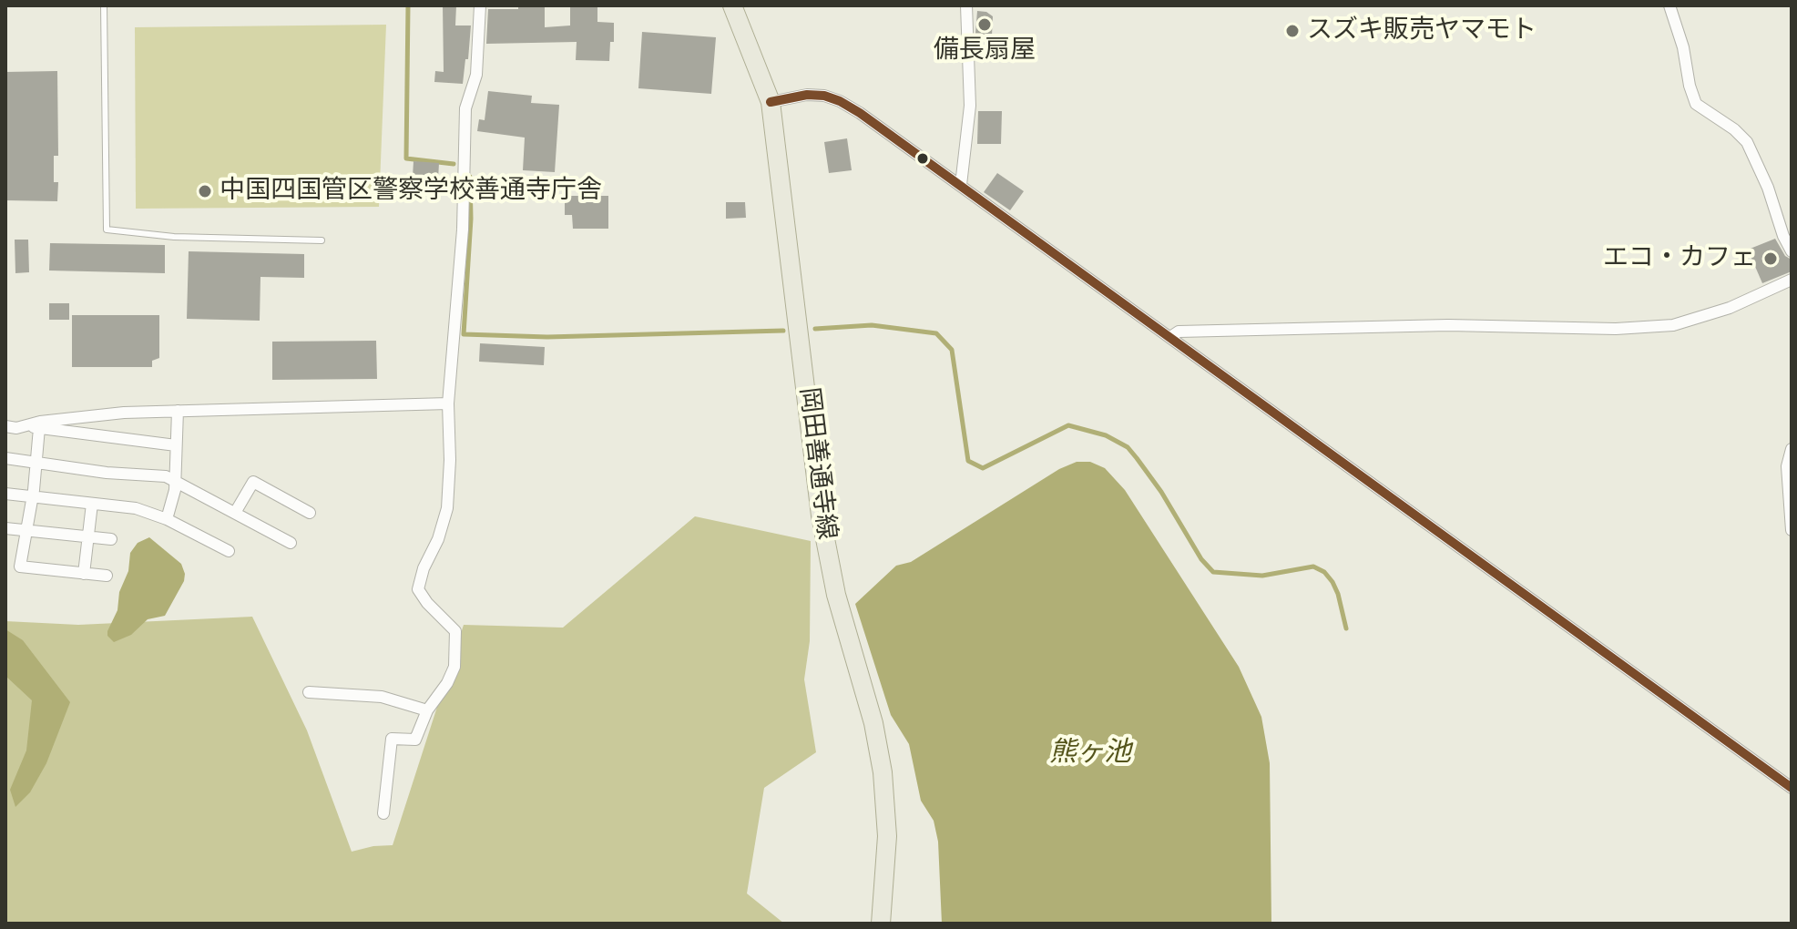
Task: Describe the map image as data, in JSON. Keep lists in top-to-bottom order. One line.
{"streets":{"main road":["岡田善通寺線"]},"water":["熊ヶ池"],"places":["備長扇屋","スズキ販売ヤマモト","中国四国管区警察学校善通寺庁舎","エコ・カフェ"]}
